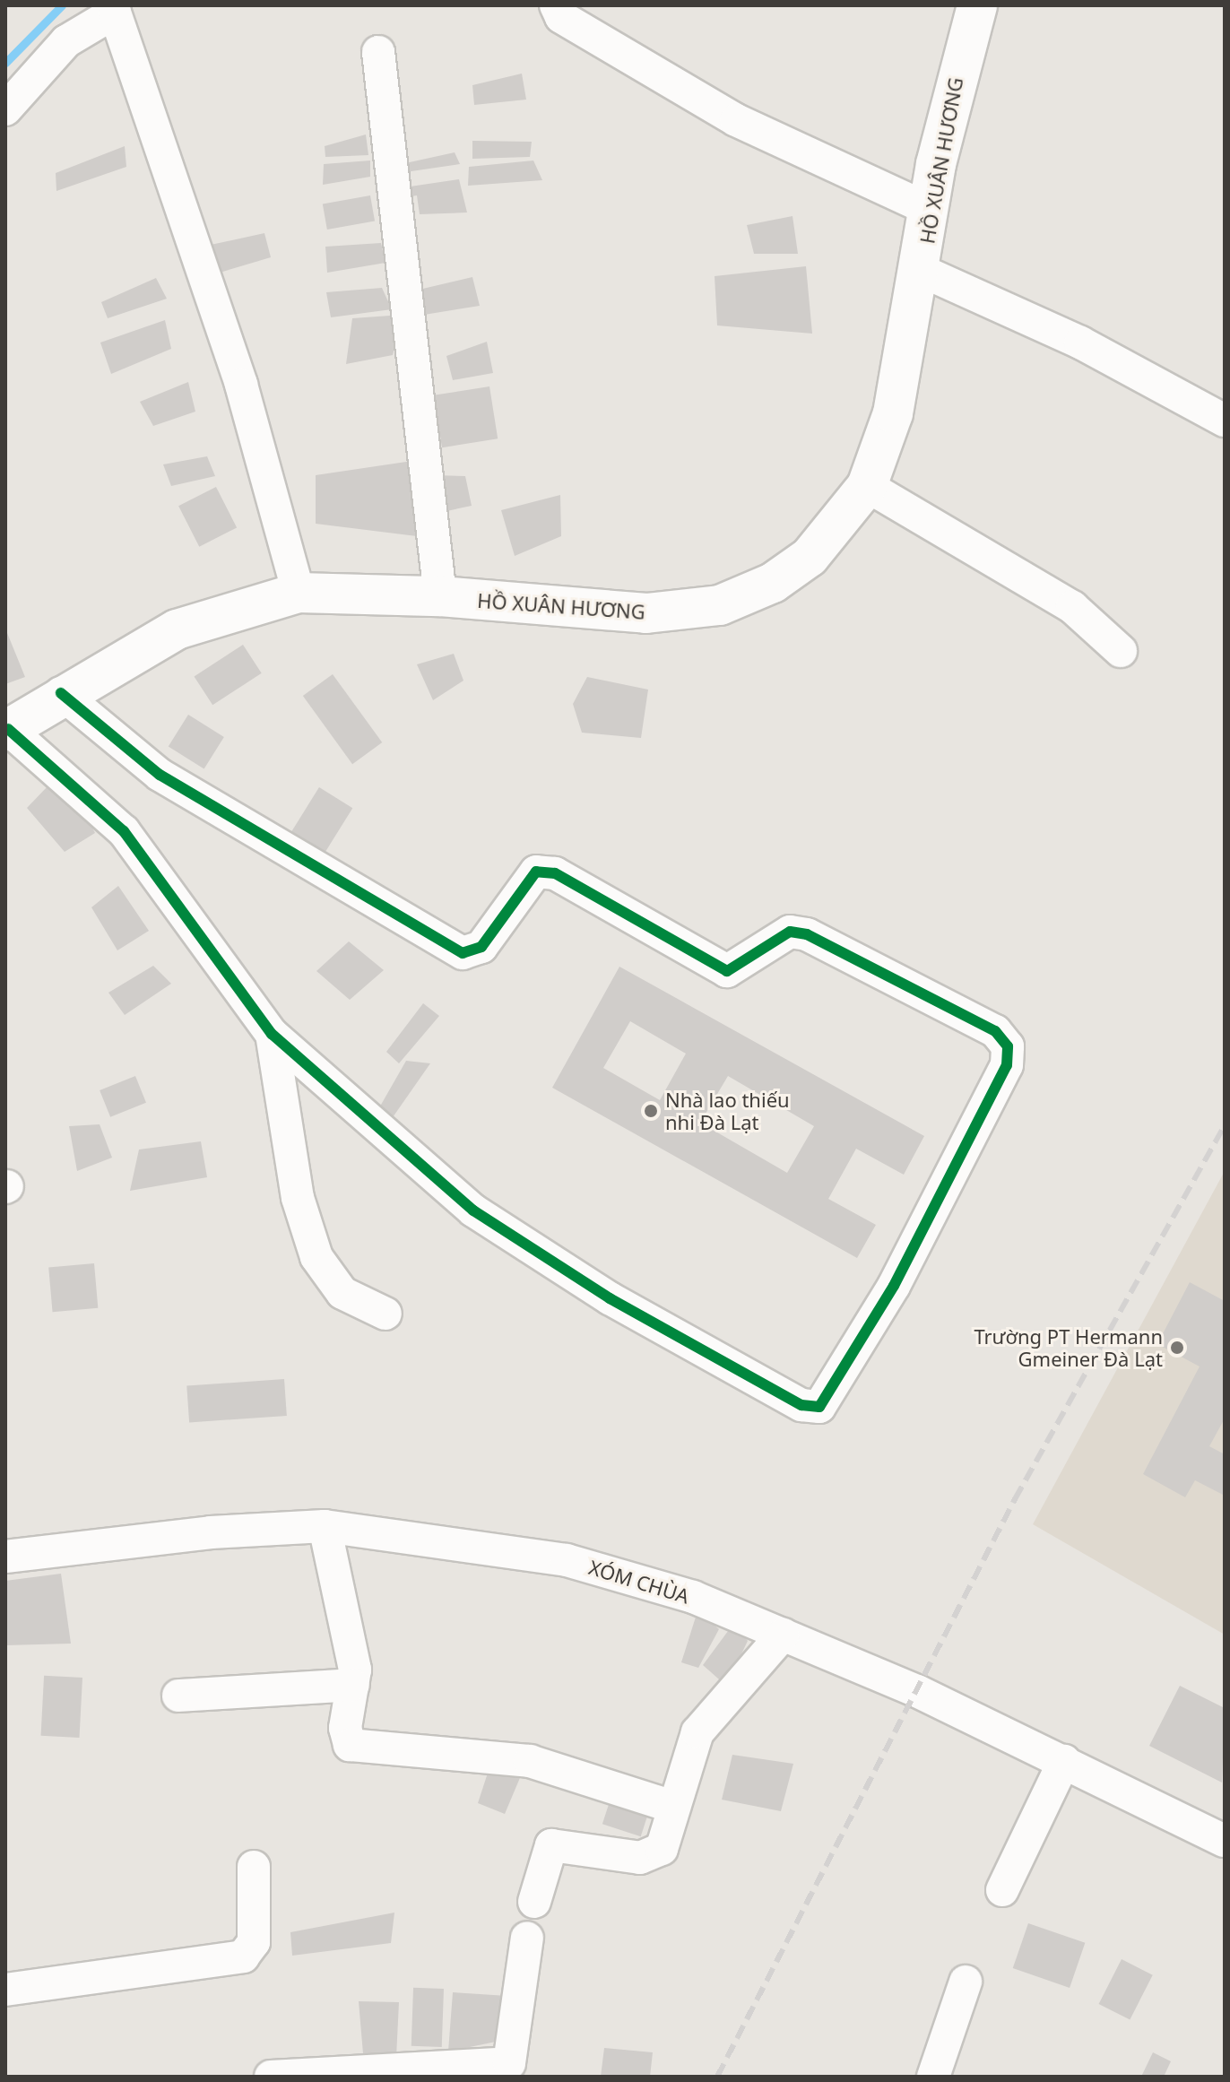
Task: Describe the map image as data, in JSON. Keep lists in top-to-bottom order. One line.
{"streets":{"main road":["HỒ XUÂN HƯƠNG"],"street":["XÓM CHÙA"]},"places":["Nhà lao thiếu nhi Đà Lạt","Trường PT Hermann Gmeiner Đà Lạt"]}
